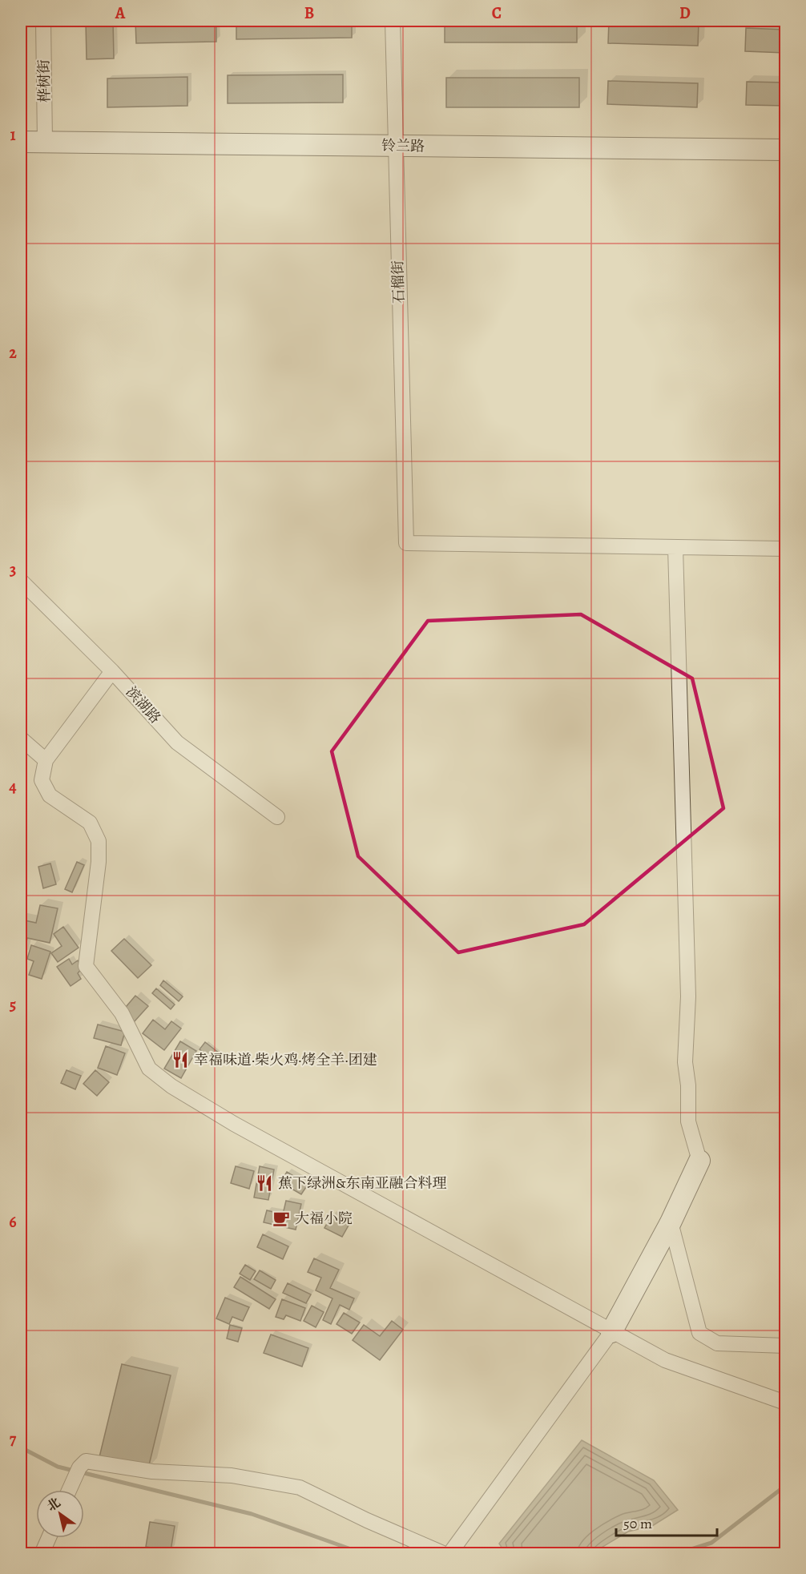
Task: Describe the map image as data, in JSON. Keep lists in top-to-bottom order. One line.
{"streets":{"street":["桦树街","铃兰路","石榴街","滨湖路"]},"crossings":[["桦树街","铃兰路"],["铃兰路","石榴街"]],"places":{"restaurant":["幸福味道·柴火鸡·烤全羊·团建","蕉下绿洲&东南亚融合料理"],"cafe":["大福小院"]},"scale_bar":"50 m","north":"top left","grid":{"columns":["A","B","C","D"],"rows":["1","2","3","4","5","6","7"]}}
